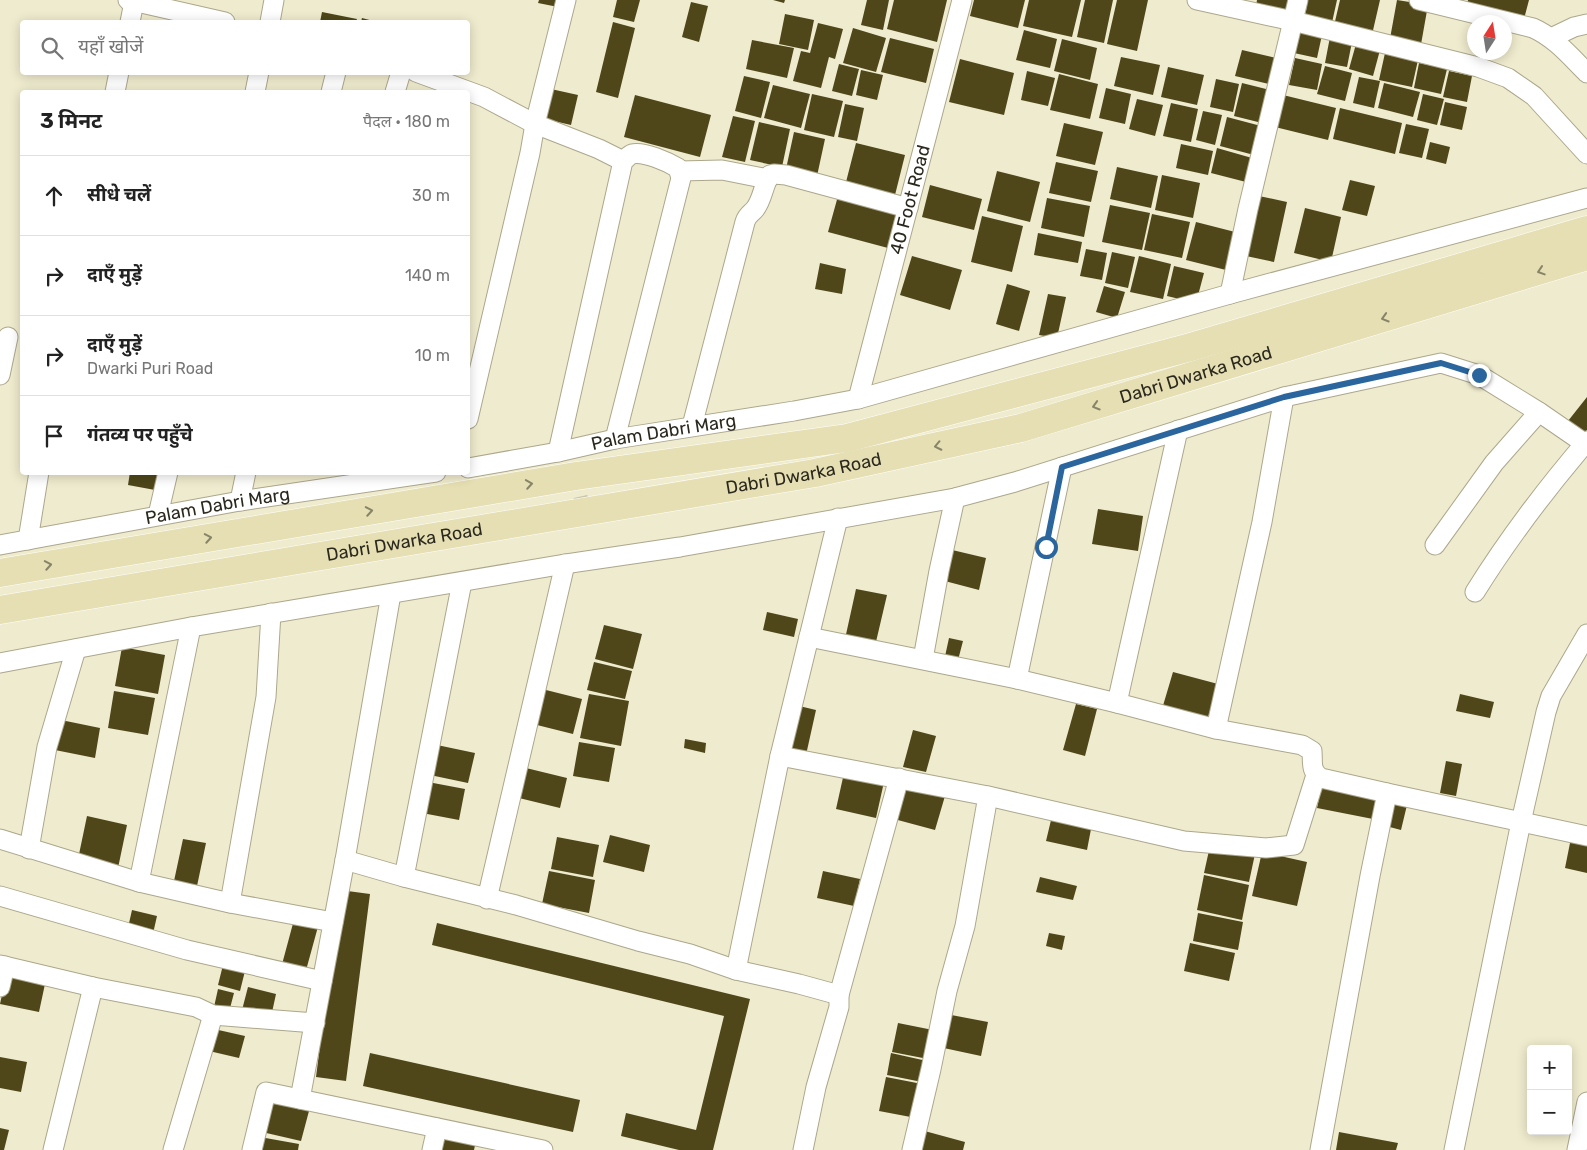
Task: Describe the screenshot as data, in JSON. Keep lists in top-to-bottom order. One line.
{"streets":{"main road":["Dabri Dwarka Road"],"street":["40 Foot Road","Palam Dabri Marg"]},"crossings":[["40 Foot Road","Palam Dabri Marg"]],"north":"top","page":{"search":"यहाँ खोजें","heading":["3 मिनट","पैदल · 180 m"],"list":[["सीधे चलें","30 m"],["दाएँ मुड़ें","140 m"],["दाएँ मुड़ें","Dwarki Puri Road","10 m"],"गंतव्य पर पहुँचे"],"map_buttons":["+","−"]}}
